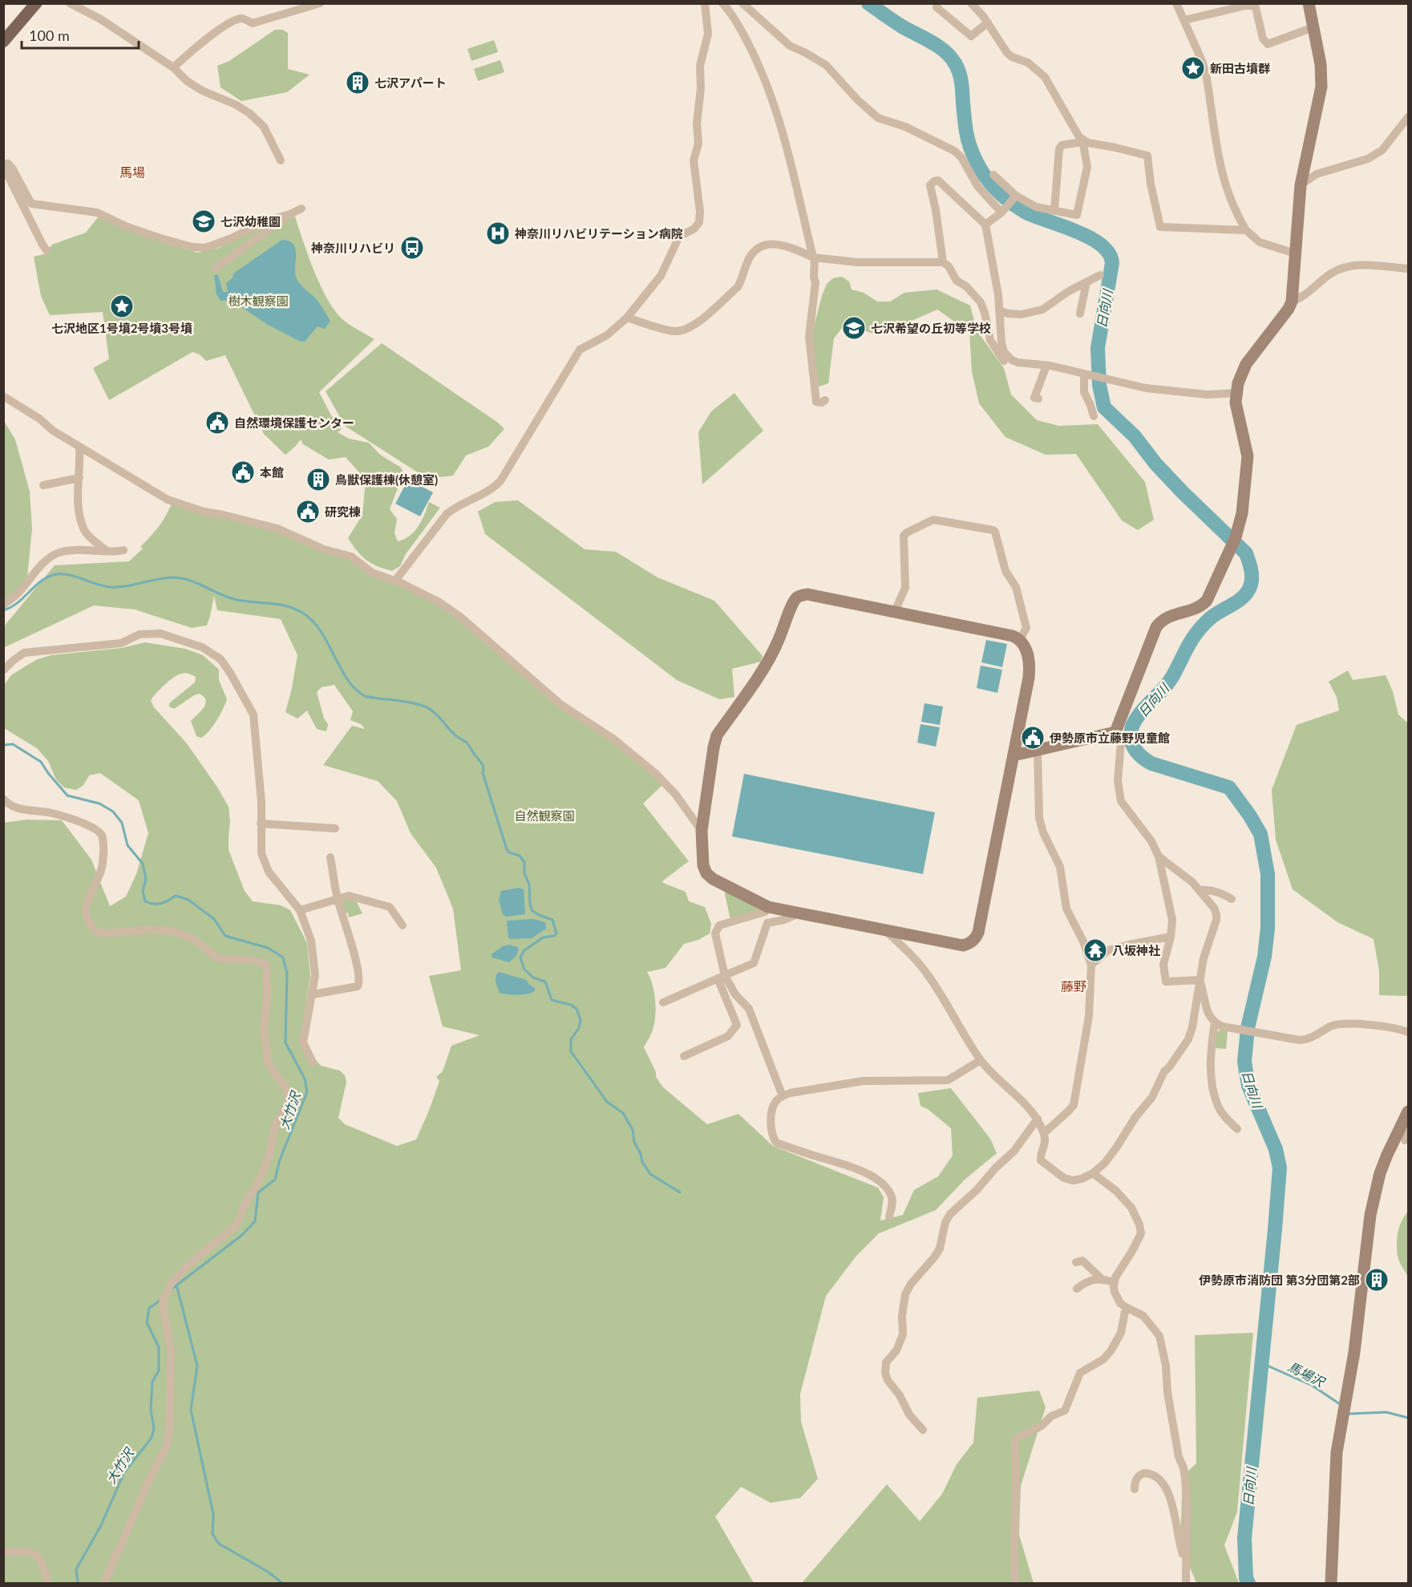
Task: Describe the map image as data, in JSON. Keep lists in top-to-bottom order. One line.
{"districts":["馬場","藤野"],"water":["日向川","大竹沢","馬場沢"],"parks":["樹木観察園","自然観察園"],"places":{"place":["新田古墳群","七沢地区1号墳2号墳3号墳"],"building":["七沢アパート","鳥獣保護棟(休憩室)","伊勢原市消防団 第3分団第2部"],"school or university":["七沢幼稚園","七沢希望の丘初等学校"],"hospital":["神奈川リハビリテーション病院"],"bus stop":["神奈川リハビリ"],"public building":["自然環境保護センター","本館","研究棟","伊勢原市立藤野児童館"],"temple":["八坂神社"]},"scale_bar":"100 m"}
